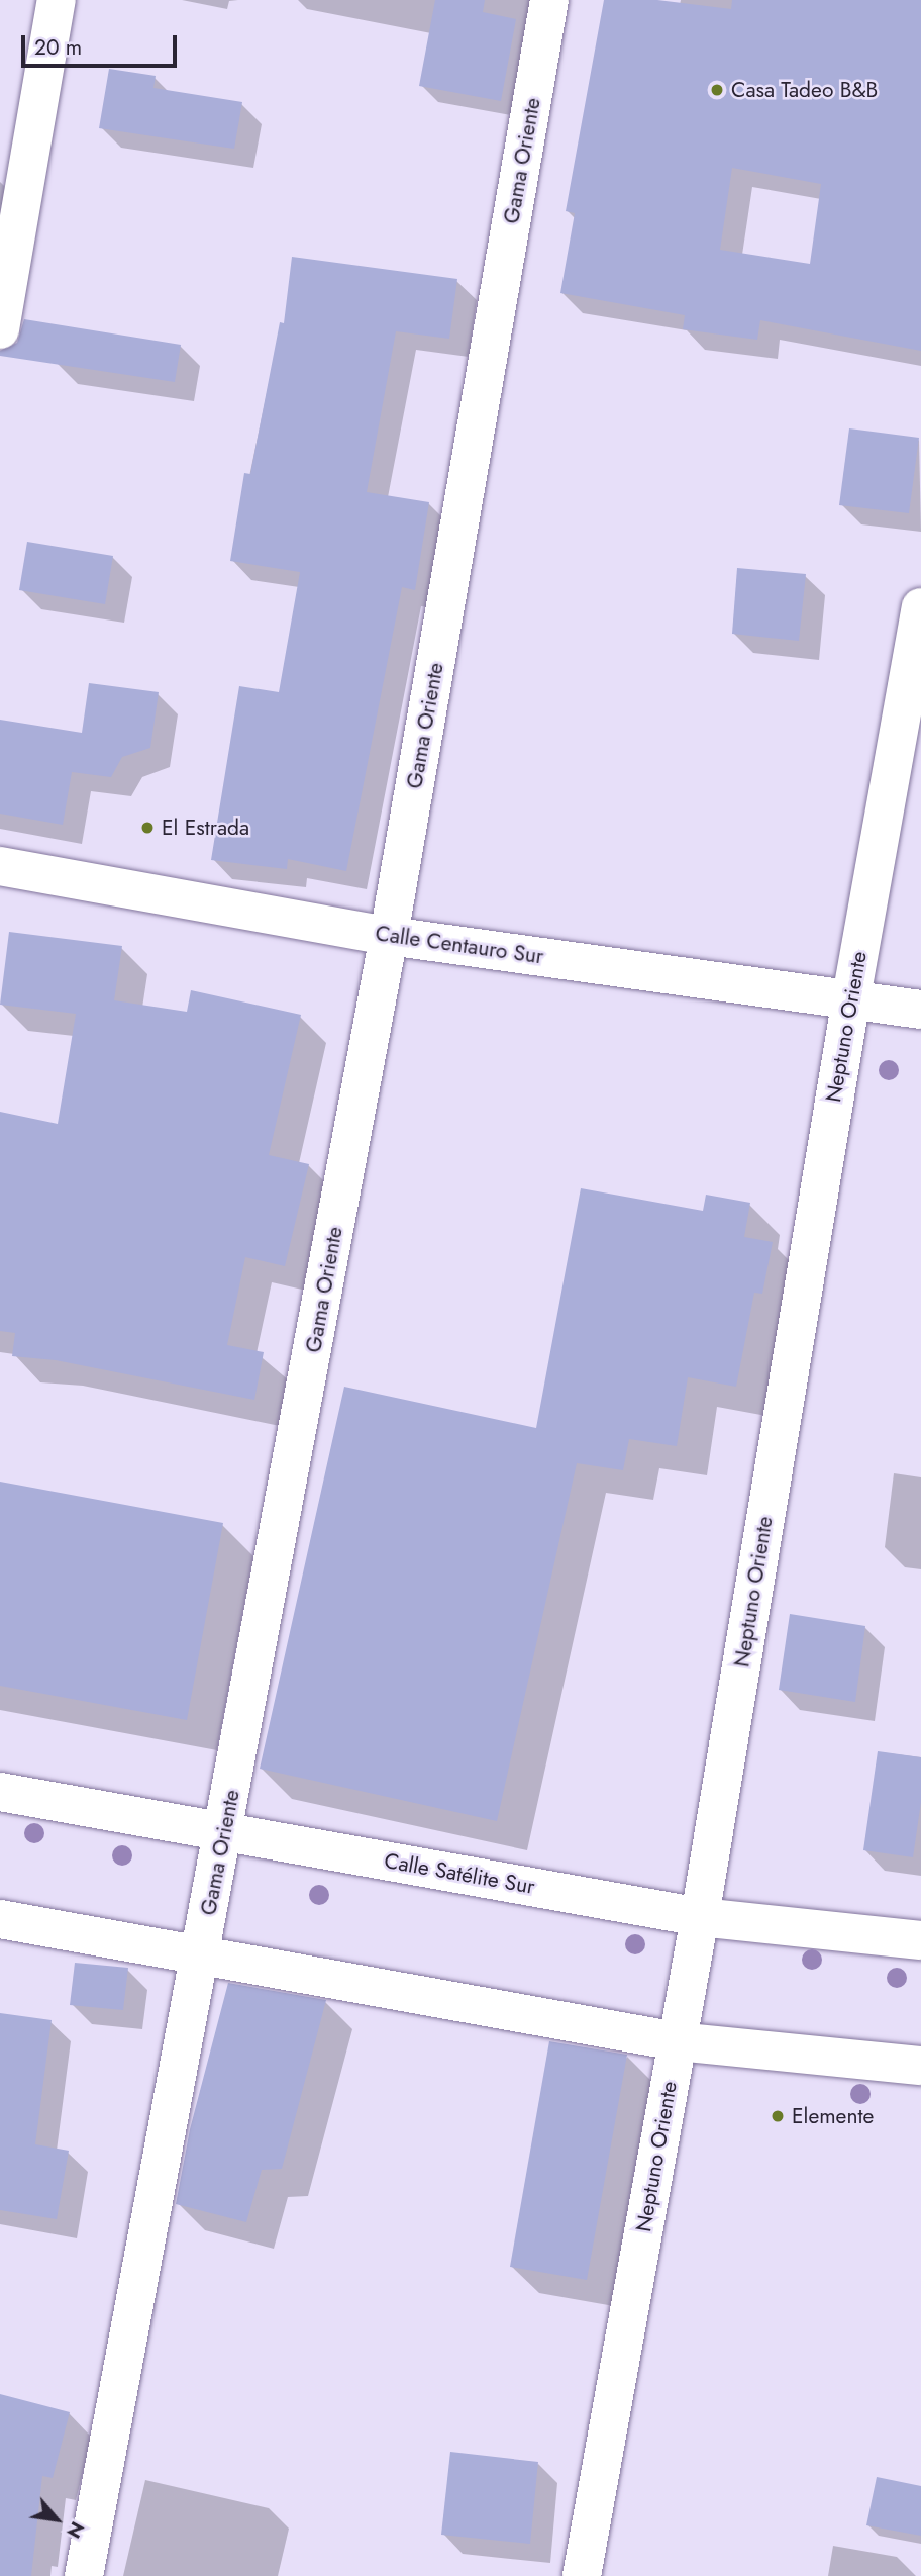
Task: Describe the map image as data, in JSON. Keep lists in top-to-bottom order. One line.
{"streets":{"street":["Gama Oriente","Calle Centauro Sur","Neptuno Oriente","Calle Satélite Sur"]},"crossings":[["Gama Oriente","Calle Centauro Sur"],["Gama Oriente","Calle Satélite Sur"],["Calle Centauro Sur","Neptuno Oriente"],["Neptuno Oriente","Calle Satélite Sur"]],"places":["Casa Tadeo B&B","El Estrada","Elemente"],"scale_bar":"20 m","north":"bottom right"}
